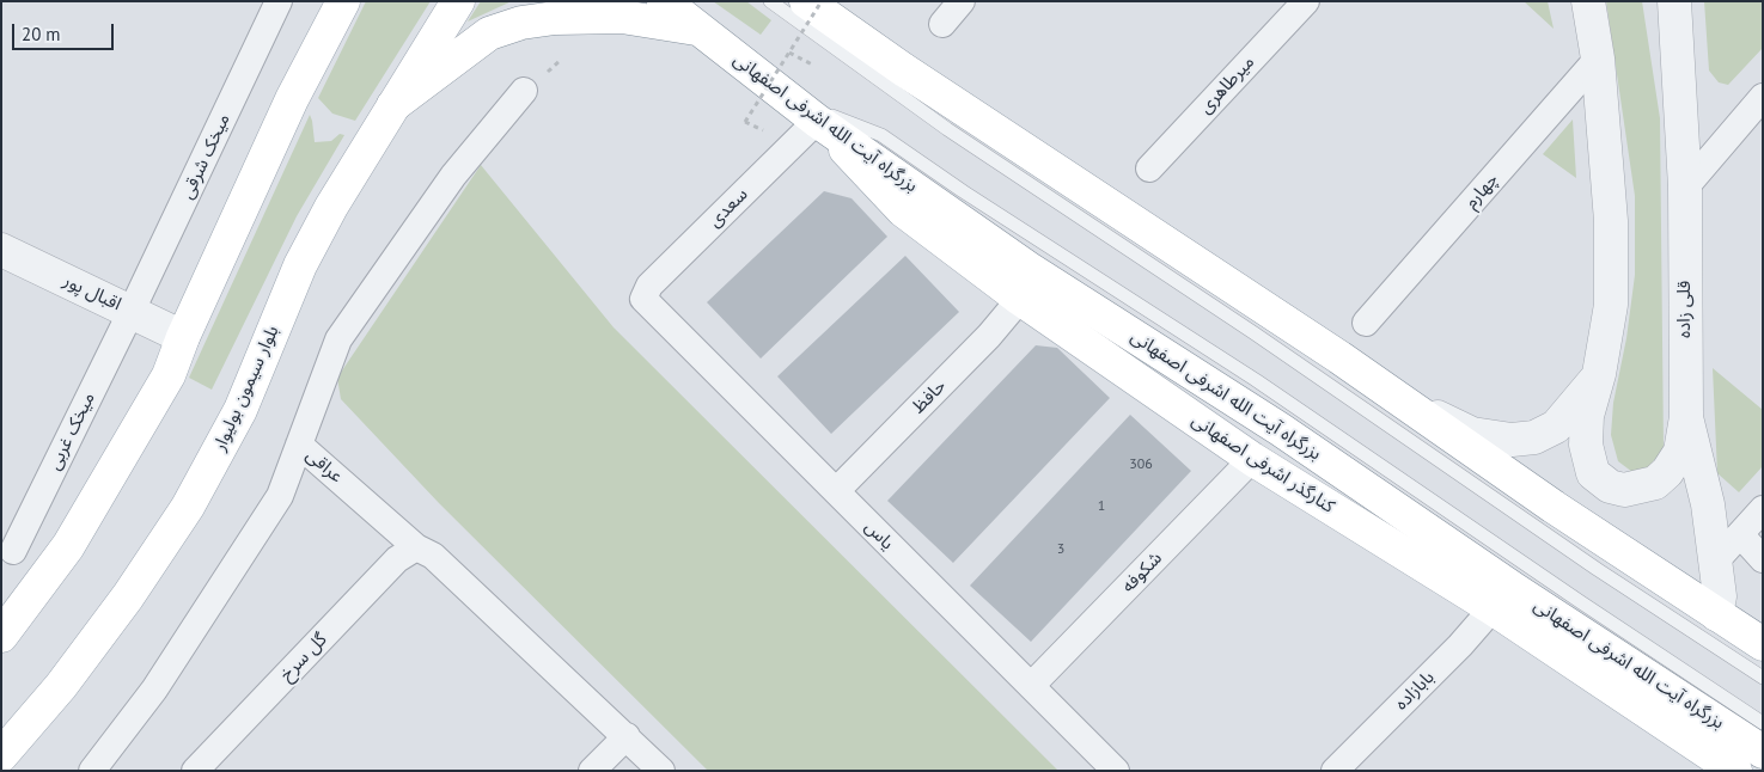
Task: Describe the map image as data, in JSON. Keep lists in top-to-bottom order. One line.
{"streets":{"main road":["بزرگراه آیت الله اشرفی اصفهانی","بلوار سیمون بولیوار","کنارگذر اشرفی اصفهانی"],"street":["میرطاهری","میخک شرقی","چهارم","سعدی","اقبال پور","قلی زاده","حافظ","میخک غربی","عراقی","یاس","شکوفه","گل سرخ","بابازاده"]},"crossings":[["بزرگراه آیت الله اشرفی اصفهانی","سعدی"],["بزرگراه آیت الله اشرفی اصفهانی","کنارگذر اشرفی اصفهانی"],["میخک شرقی","اقبال پور"],["میخک شرقی","میخک غربی"],["سعدی","کنارگذر اشرفی اصفهانی"],["سعدی","یاس"],["اقبال پور","میخک غربی"],["حافظ","کنارگذر اشرفی اصفهانی"],["حافظ","یاس"],["کنارگذر اشرفی اصفهانی","شکوفه"],["کنارگذر اشرفی اصفهانی","بابازاده"],["عراقی","گل سرخ"],["یاس","شکوفه"]],"house_numbers":["306","1","3"],"scale_bar":"20 m"}
